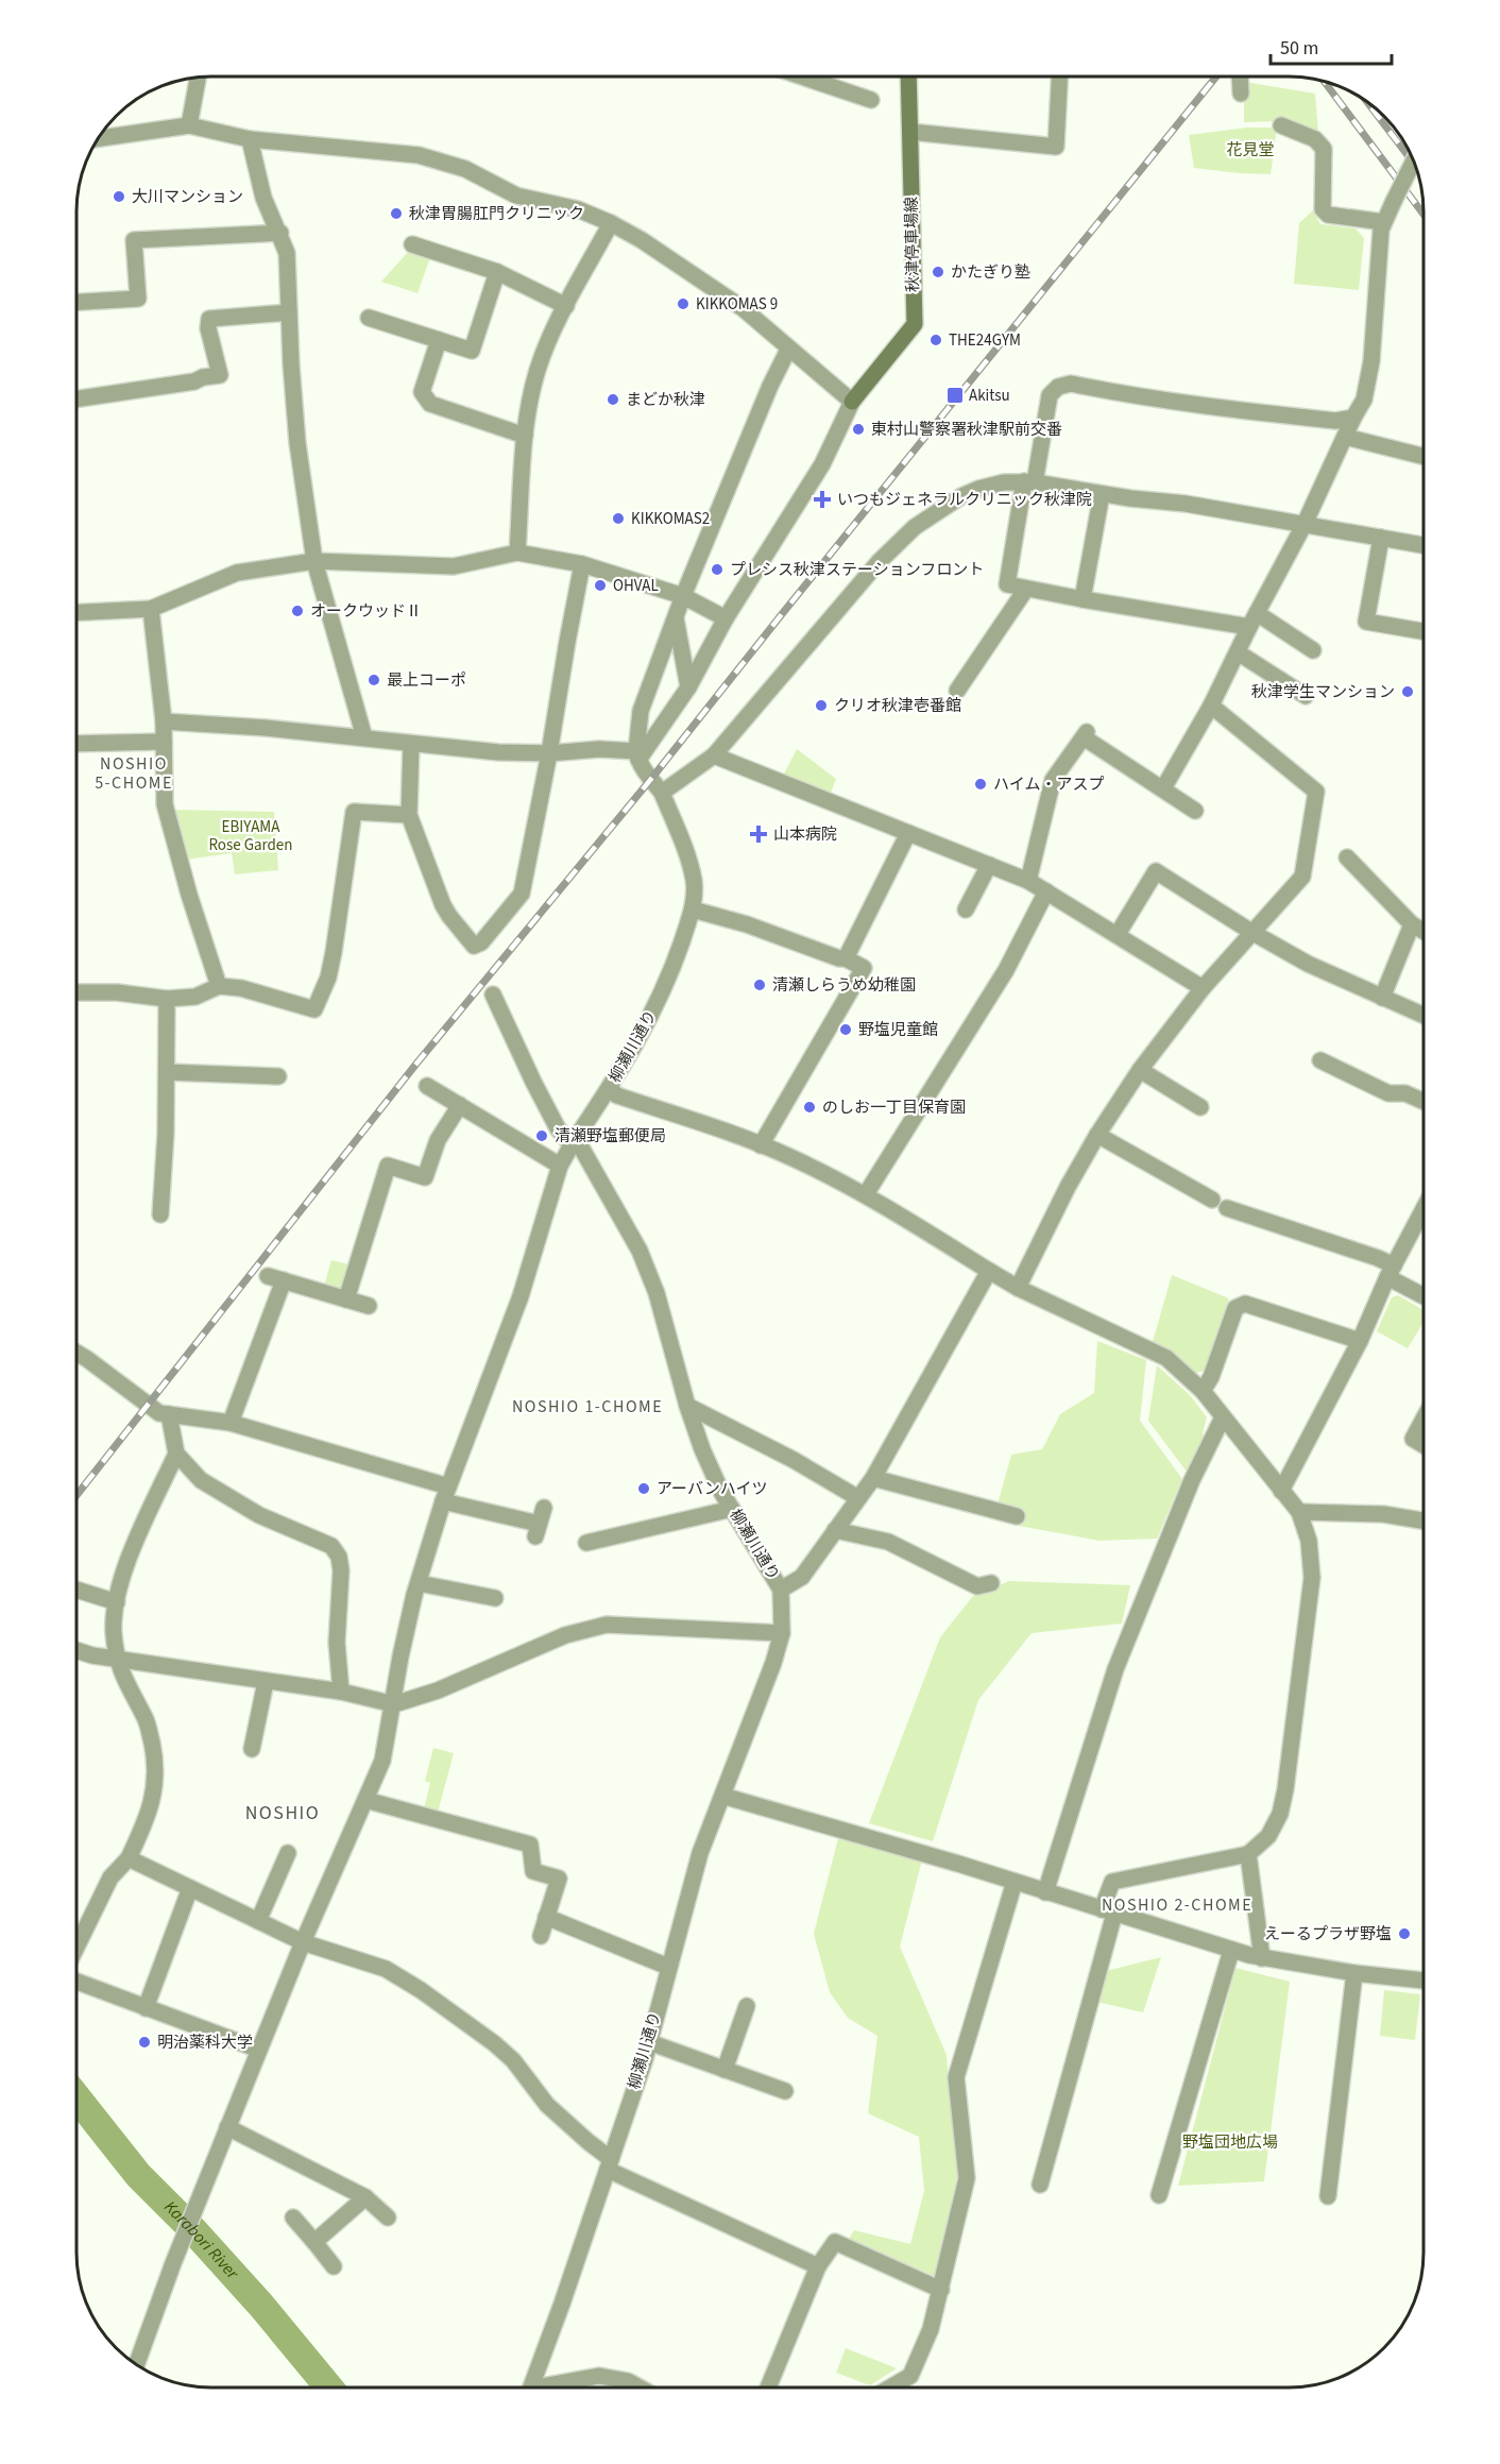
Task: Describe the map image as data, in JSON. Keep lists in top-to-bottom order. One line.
{"streets":{"main road":["秋津停車場線"],"street":["柳瀬川通り"]},"districts":["NOSHIO 5-CHOME","NOSHIO 1-CHOME","NOSHIO","NOSHIO 2-CHOME"],"water":["Karabori River"],"parks":["花見堂","EBIYAMA Rose Garden","野塩団地広場"],"places":{"other":["大川マンション","秋津胃腸肛門クリニック","かたぎり塾","KIKKOMAS 9","THE24GYM","まどか秋津","東村山警察署秋津駅前交番","KIKKOMAS2","プレシス秋津ステーションフロント","OHVAL","オークウッドⅡ","最上コーポ","秋津学生マンション","クリオ秋津壱番館","ハイム・アスプ","清瀬しらうめ幼稚園","野塩児童館","のしお一丁目保育園","清瀬野塩郵便局","アーバンハイツ","えーるプラザ野塩","明治薬科大学"],"transit":["Akitsu"],"health":["いつもジェネラルクリニック秋津院","山本病院"]},"scale_bar":"50 m"}
